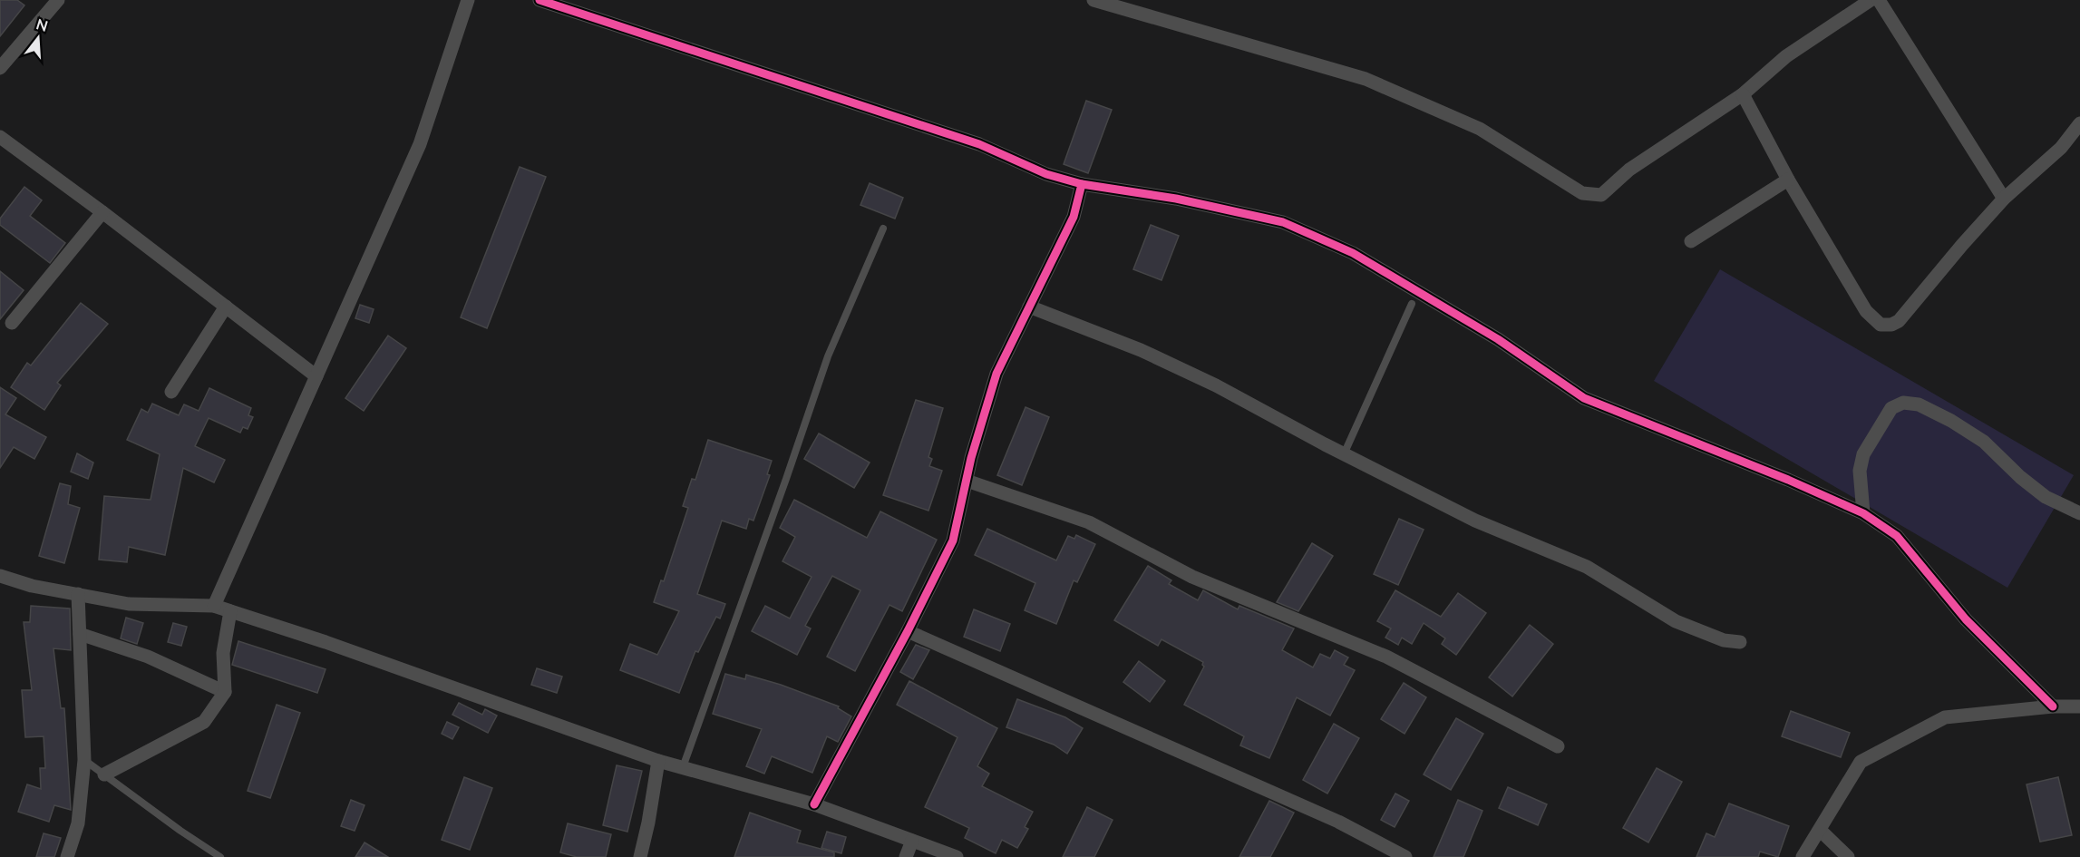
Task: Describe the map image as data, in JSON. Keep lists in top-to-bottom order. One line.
{"north":"top"}
